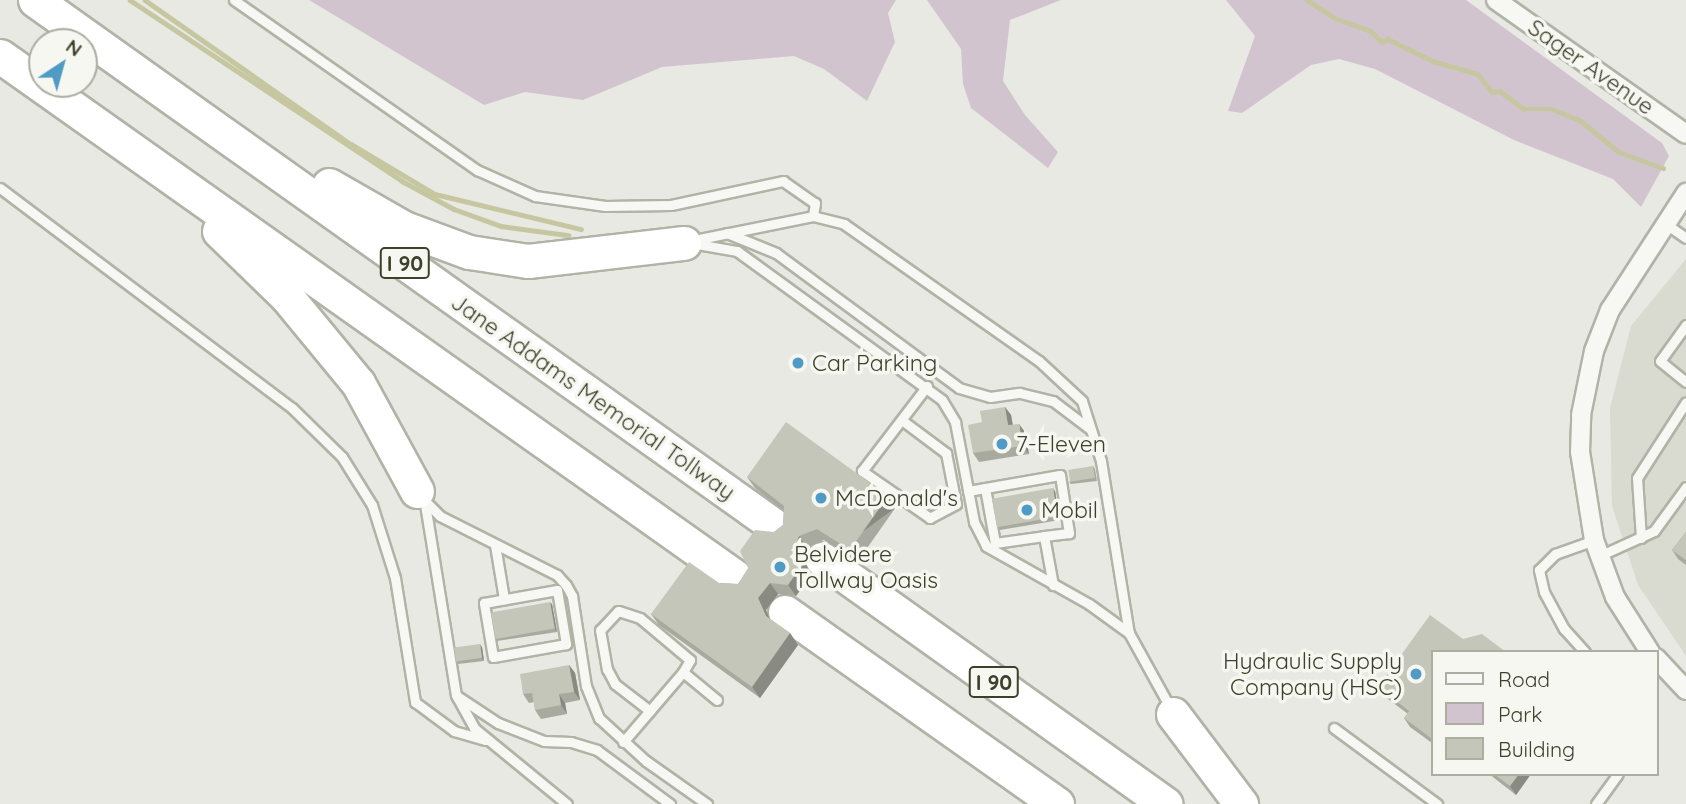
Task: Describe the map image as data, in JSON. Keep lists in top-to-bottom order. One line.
{"streets":{"highway":["I 90","Jane Addams Memorial Tollway"],"street":["Sager Avenue"]},"places":["Car Parking","7-Eleven","McDonald's","Mobil","Belvidere Tollway Oasis","Hydraulic Supply Company (HSC)"],"legend":["Road","Park","Building"],"north":"top right"}
